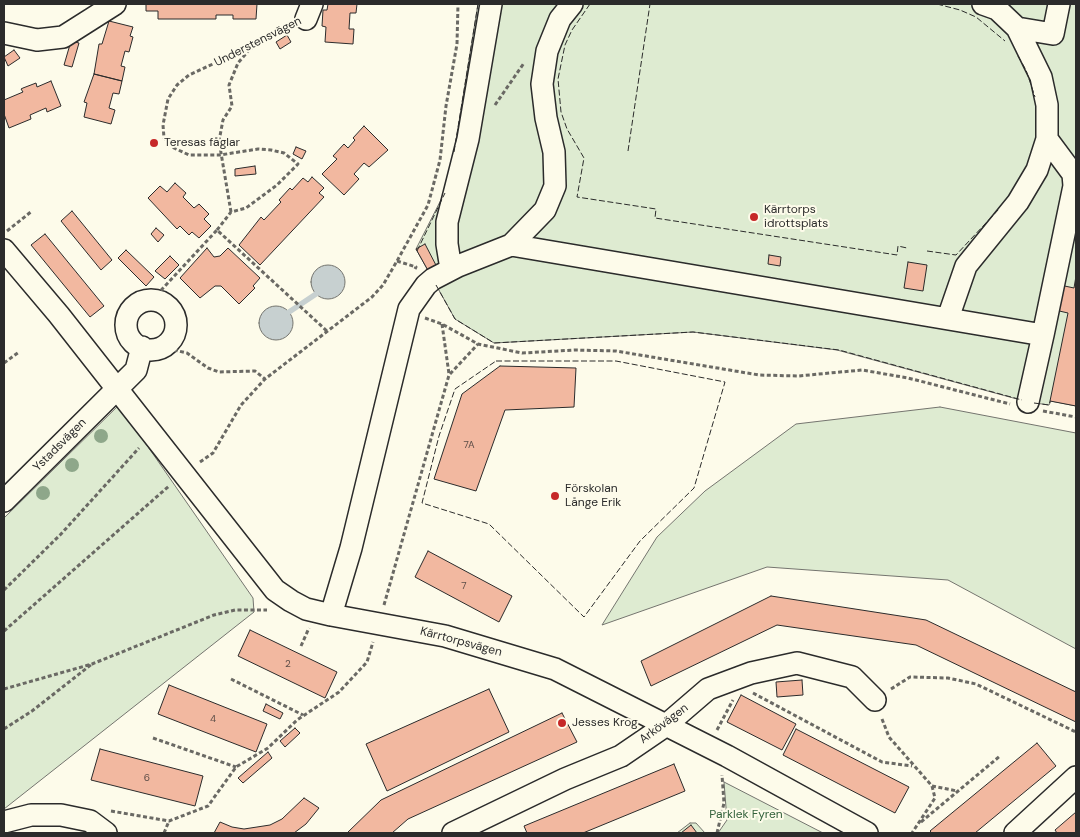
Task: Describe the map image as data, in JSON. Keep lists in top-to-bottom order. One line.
{"streets":{"street":["Ystadsvägen","Kärrtorpsvägen","Arkövägen"],"path":["Understensvägen"]},"crossings":[["Ystadsvägen","Kärrtorpsvägen"],["Kärrtorpsvägen","Arkövägen"]],"parks":["Parklek Fyren"],"places":["Teresas fåglar","Kärrtorps idrottsplats","Förskolan Långe Erik","Jesses Krog"],"house_numbers":["7A","7","2","4","6"]}
